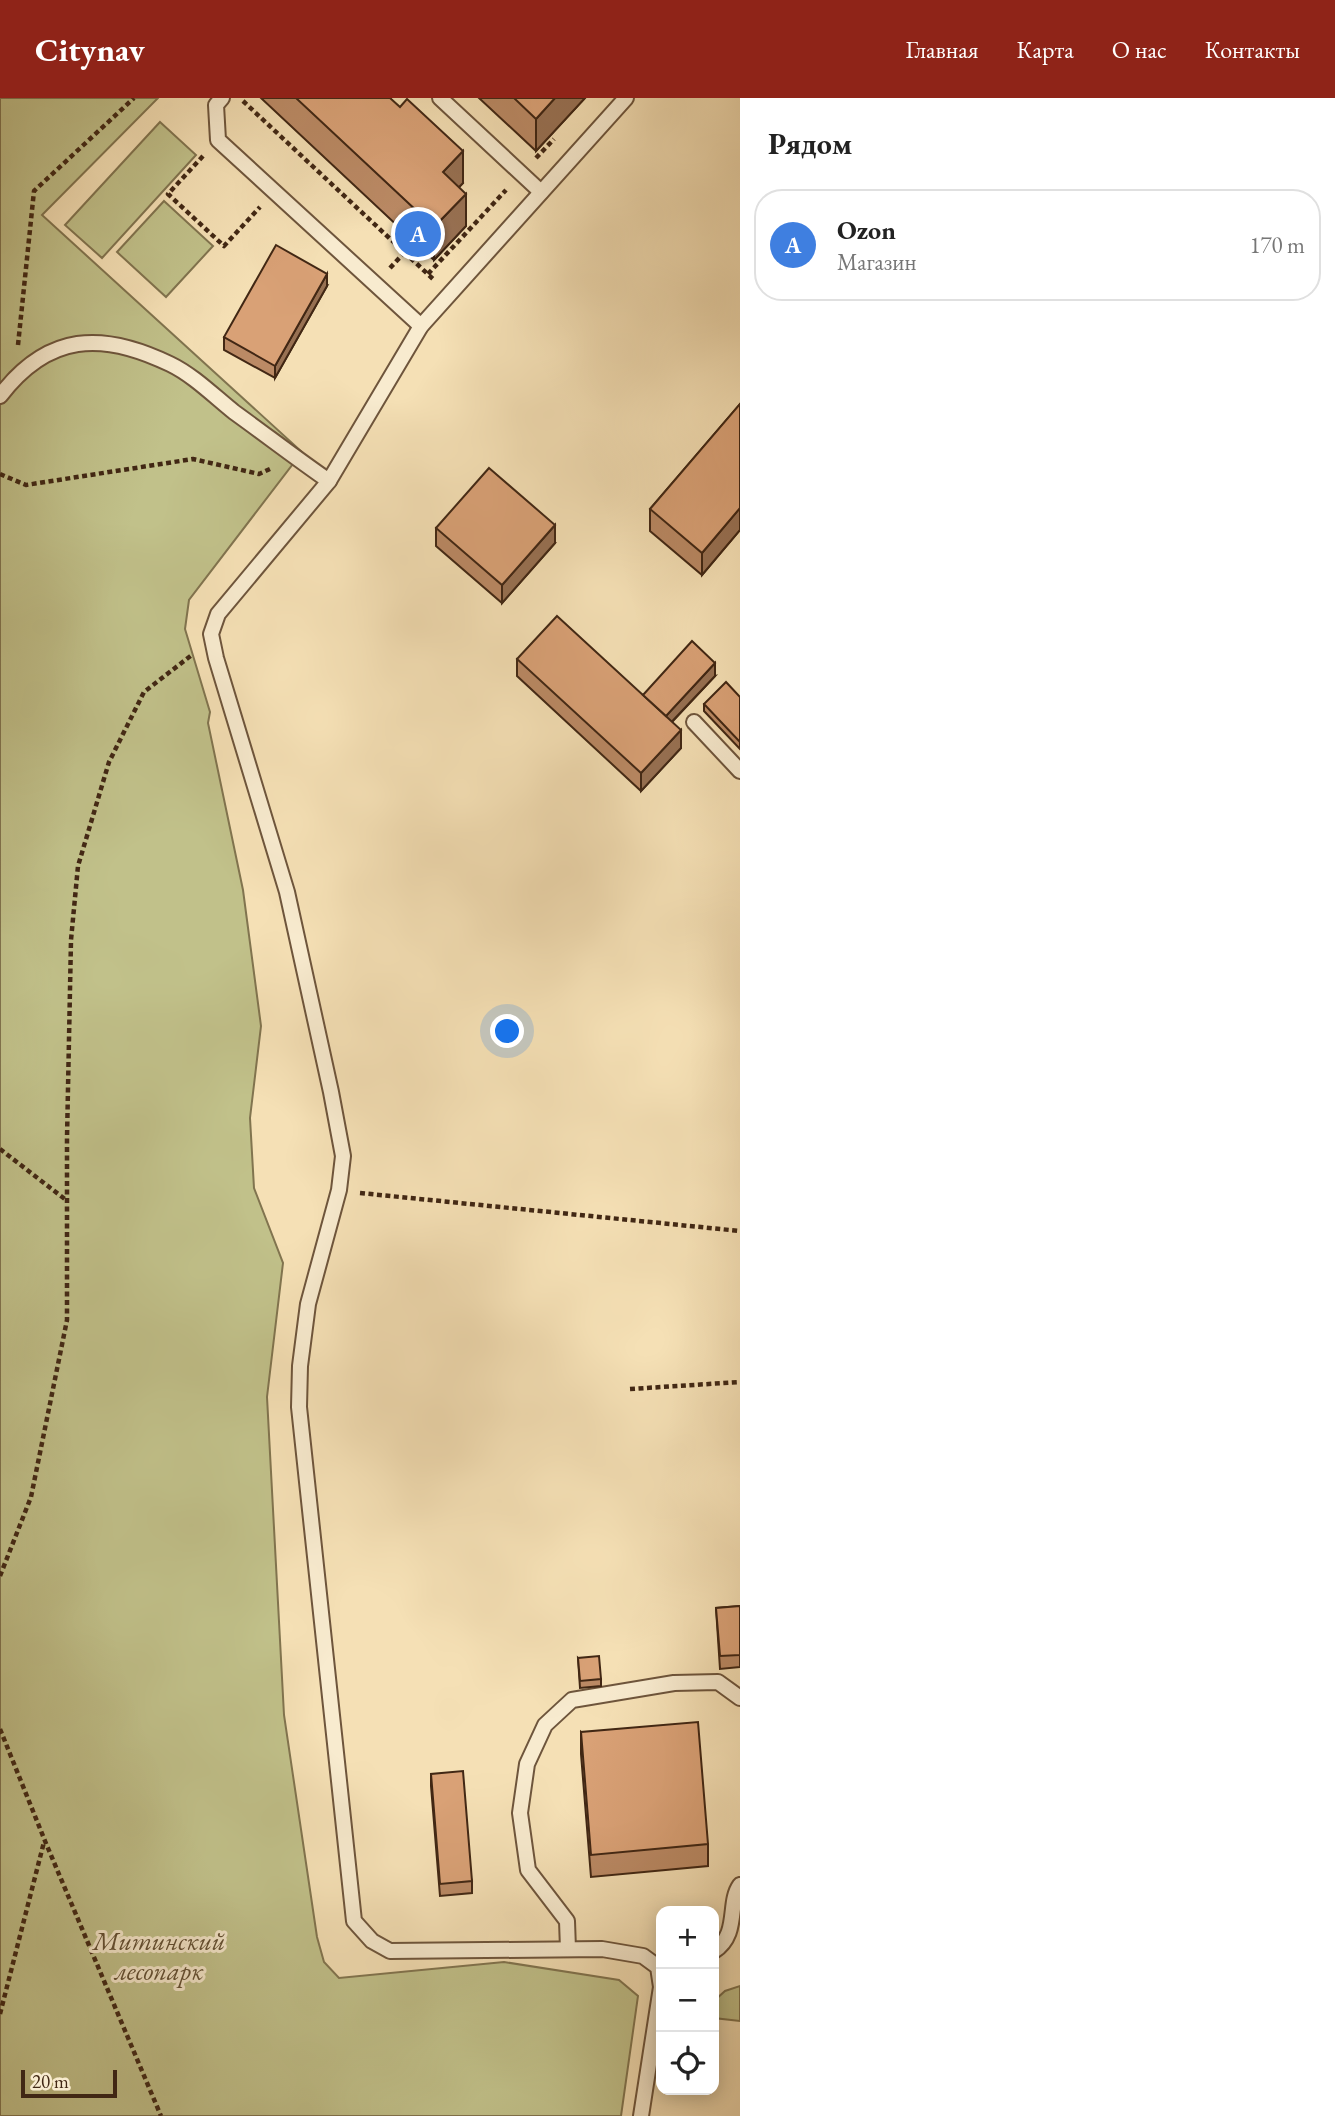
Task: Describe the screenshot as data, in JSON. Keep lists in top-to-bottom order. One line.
{"parks":["Митинский лесопарк"],"scale_bar":"20 m","page":{"header":"Citynav","nav":["Главная","Карта","О нас","Контакты"],"heading":"Рядом","list":[{"mark":"A","name":"Ozon","note":"Магазин","value":"170 m"}],"pins":"A","map_buttons":["+","−"],"scale":"20 m"}}
